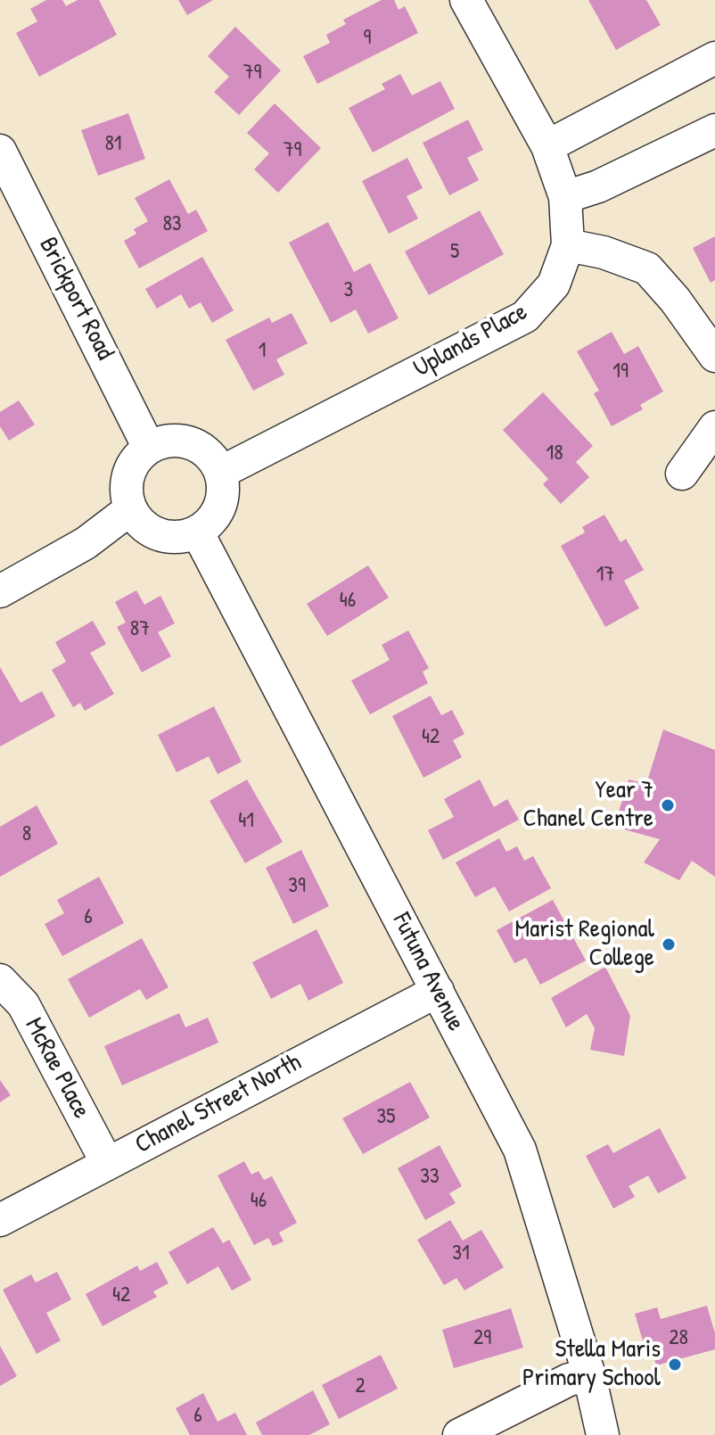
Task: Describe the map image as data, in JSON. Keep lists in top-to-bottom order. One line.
{"streets":{"street":["Brickport Road","Uplands Place","Futuna Avenue","McRae Place","Chanel Street North"]},"crossings":[["Brickport Road","Uplands Place"],["Brickport Road","Futuna Avenue"],["Uplands Place","Futuna Avenue"],["Futuna Avenue","Chanel Street North"],["McRae Place","Chanel Street North"]],"places":["Year 7 Chanel Centre","Marist Regional College","Stella Maris Primary School"],"house_numbers":["9","79","81","79","83","5","3","1","19","18","17","46","87","42","41","8","39","6","35","33","46","31","42","29","28","2","6"]}
